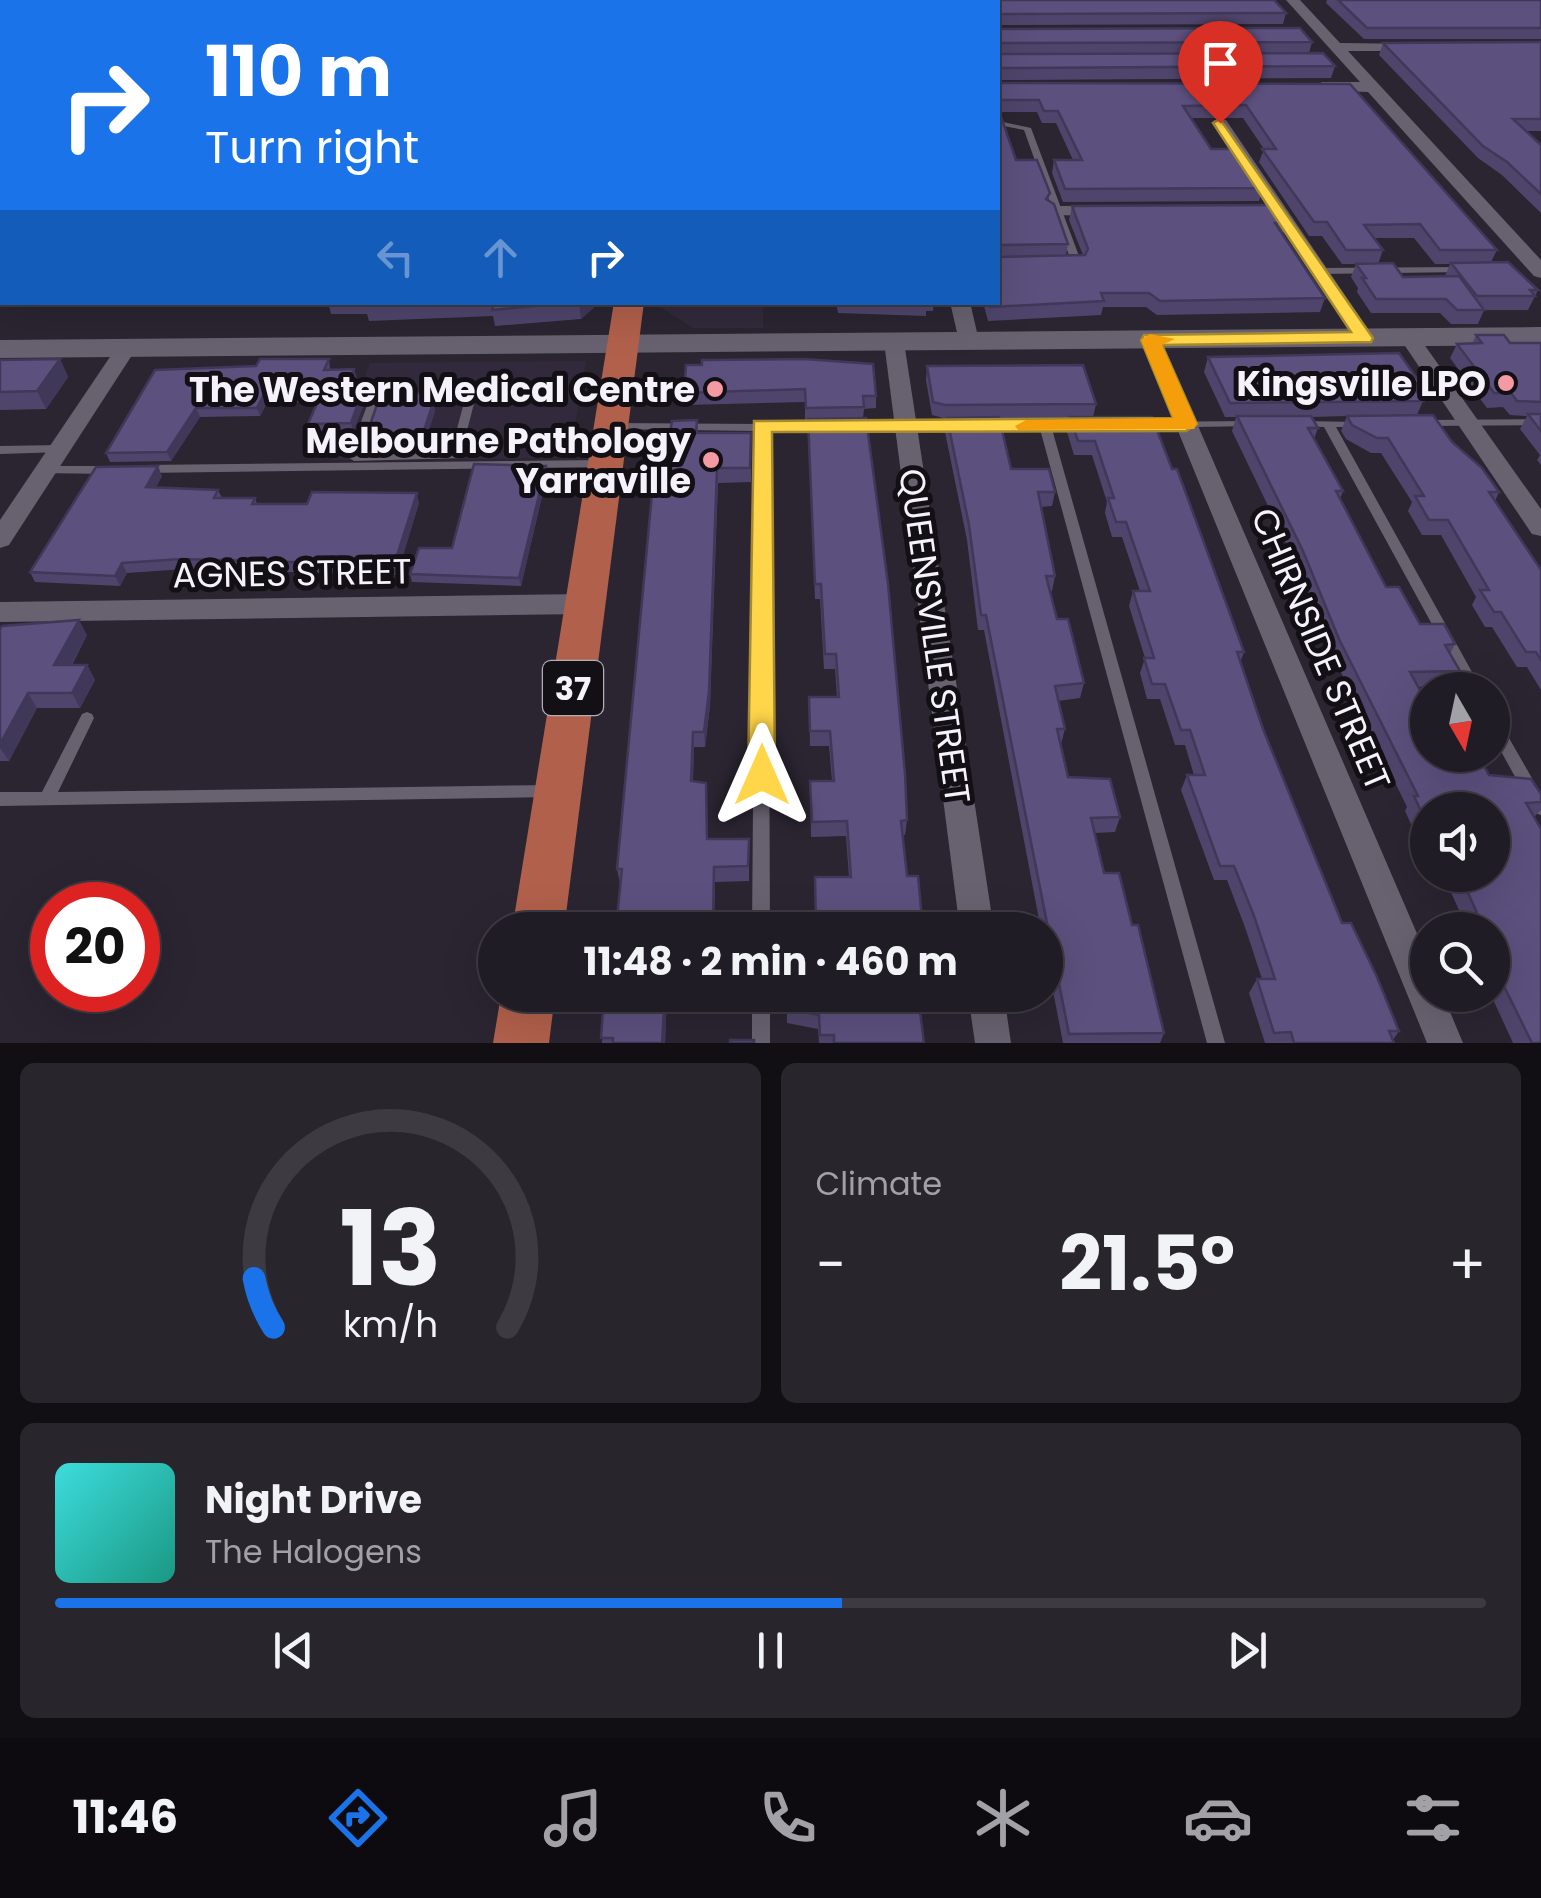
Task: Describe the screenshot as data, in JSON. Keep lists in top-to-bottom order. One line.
{"streets":{"main road":["37"],"street":["AGNES STREET","QUEENSVILLE STREET","CHIRNSIDE STREET"]},"crossings":[["AGNES STREET","37"]],"places":["Kingsville LPO","The Western Medical Centre","Melbourne Pathology Yarraville"],"north":"bottom","page":{"turn":["110 m","Turn right"],"limit":"20","trip":"11:48 · 2 min · 460 m","tile":"Climate","heat":["−","21.5°","+"],"song":["Night Drive","The Halogens"],"tabs":"11:46","gauge":["13","km/h"]}}
